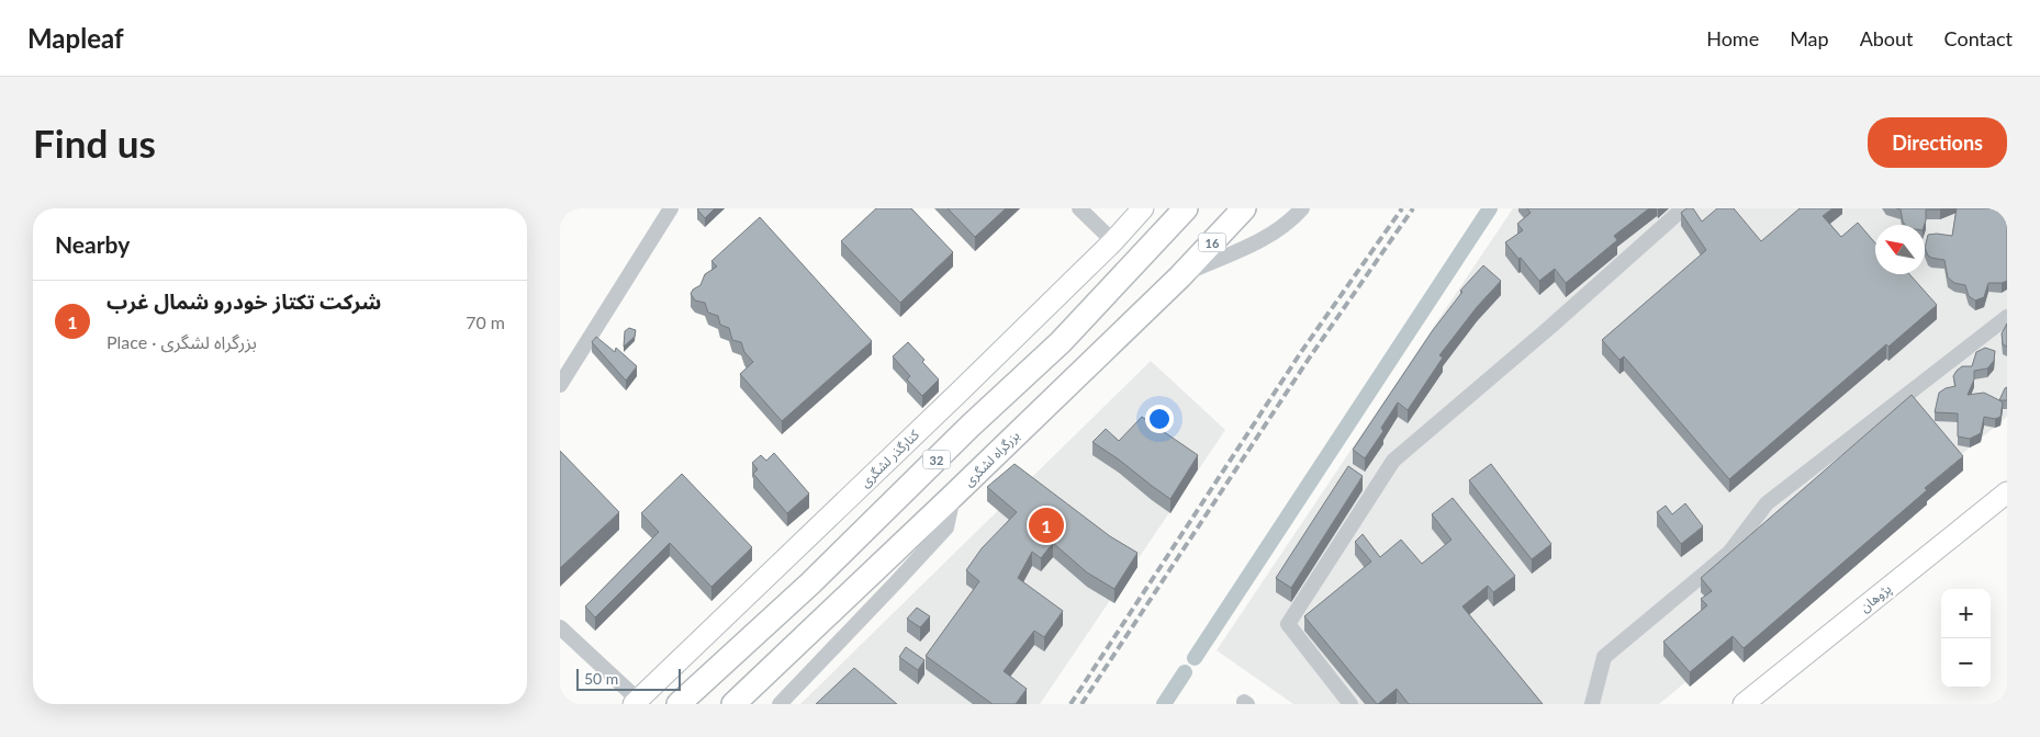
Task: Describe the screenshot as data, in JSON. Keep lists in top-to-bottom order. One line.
{"streets":{"highway":["16","بزرگراه لشگری","32"],"main road":["کنارگذر لشگری","پژوهان"]},"scale_bar":"50 m","north":"top left","page":{"header":"Mapleaf","nav":["Home","Map","About","Contact"],"buttons":"Directions","title":"Find us","heading":"Nearby","list":[{"mark":"1","name":"شرکت تکتاز خودرو شمال غرب","note":"Place · بزرگراه لشگری","value":"70 m"}],"pins":"1","map_buttons":["+","−"],"scale":"50 m"}}
